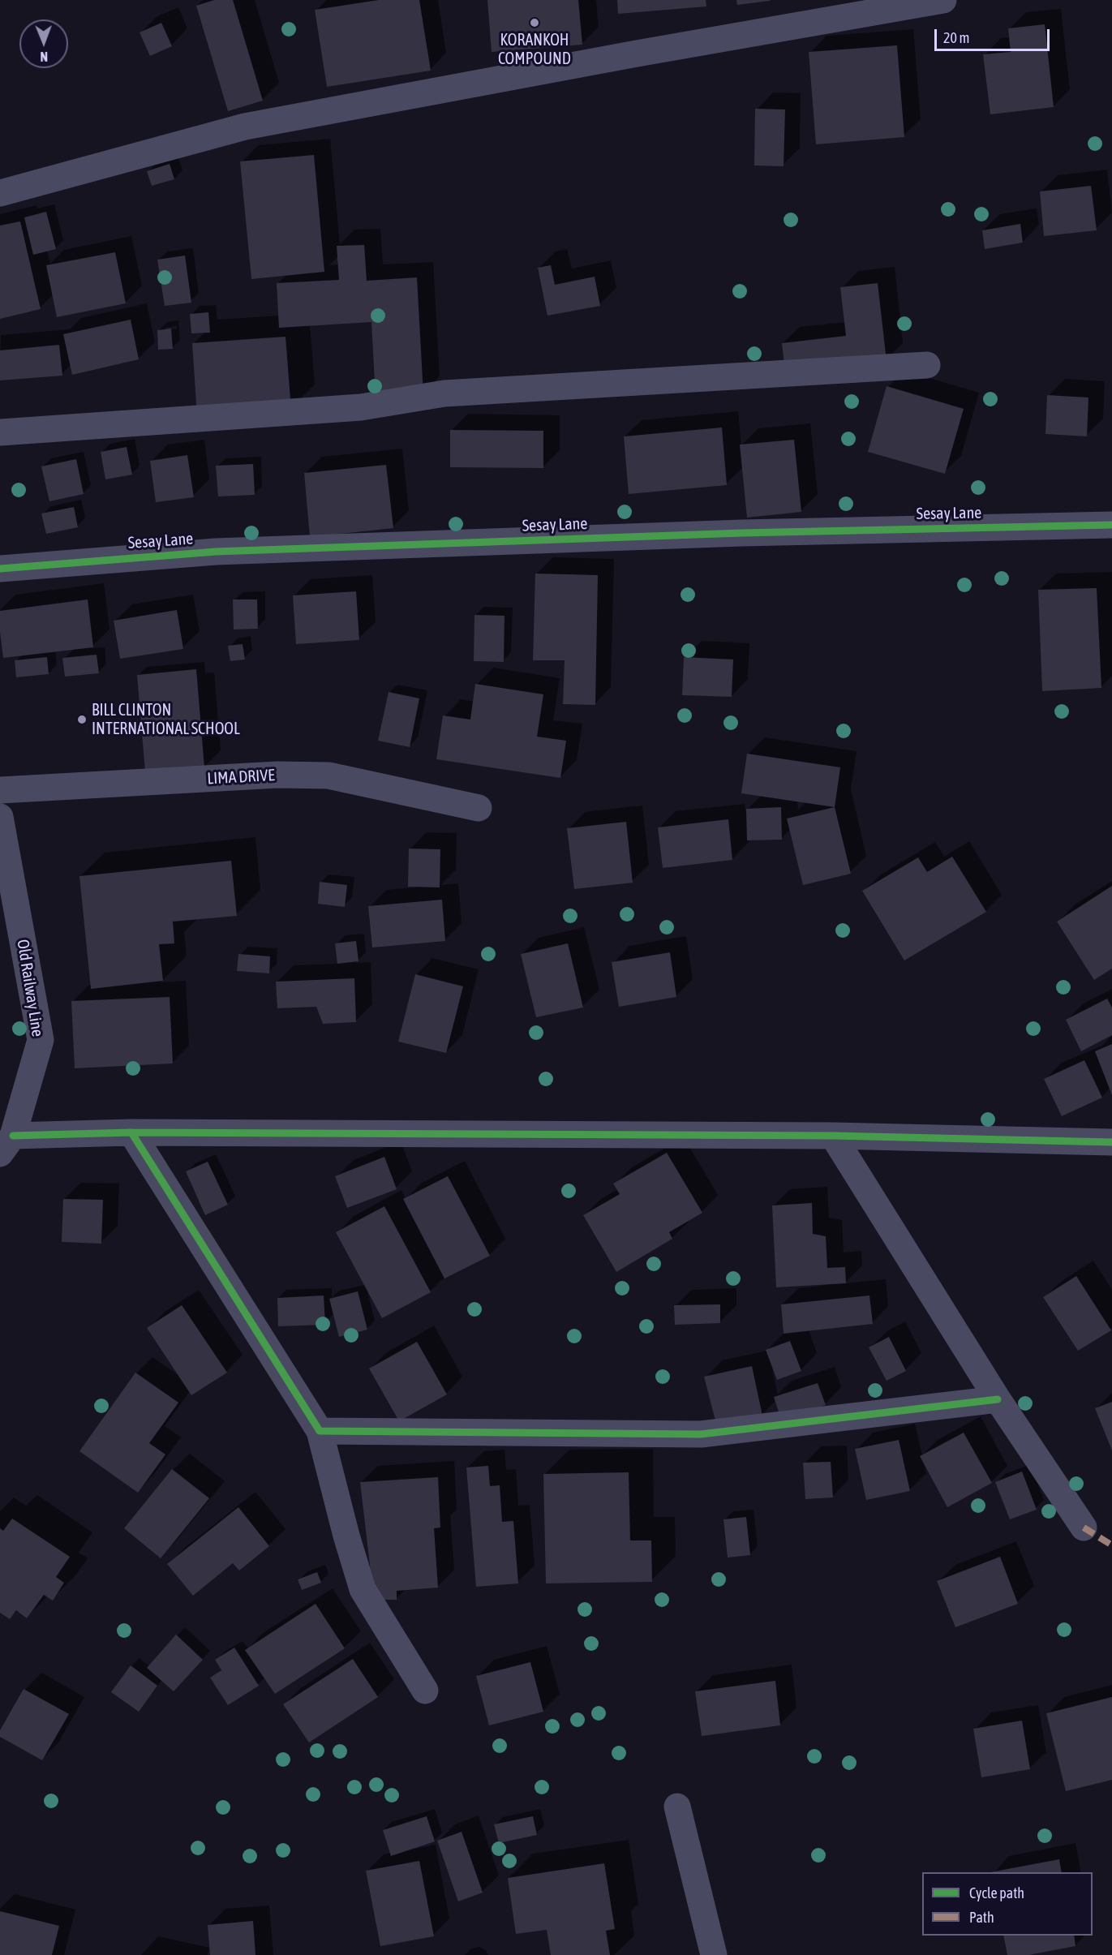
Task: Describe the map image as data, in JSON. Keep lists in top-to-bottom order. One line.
{"streets":{"street":["Sesay Lane","LIMA DRIVE","Old Railway Line"]},"places":["KORANKOH COMPOUND","BILL CLINTON INTERNATIONAL SCHOOL"],"legend":["Cycle path","Path"],"scale_bar":"20 m","north":"bottom"}
